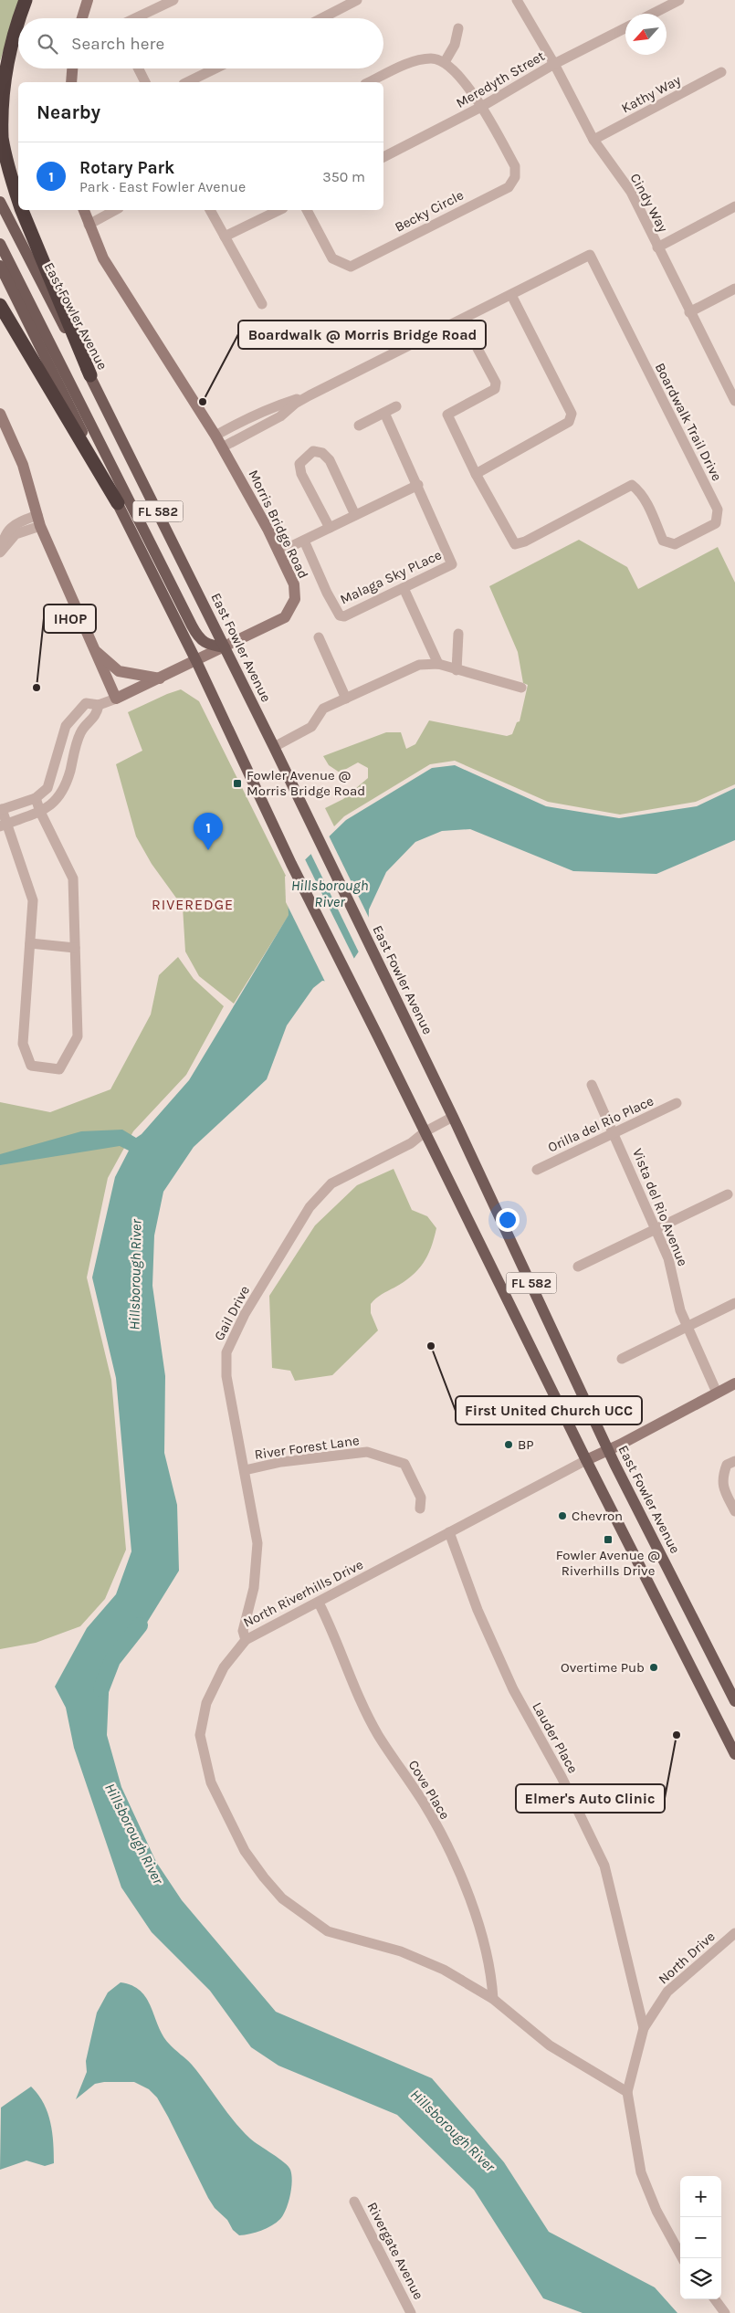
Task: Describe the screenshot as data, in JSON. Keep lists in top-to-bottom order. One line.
{"streets":{"main road":["East Fowler Avenue","FL 582"],"street":["Meredyth Street","Kathy Way","Cindy Way","Becky Circle","Boardwalk Trail Drive","Morris Bridge Road","Malaga Sky PLace","Orilla del Rio Place","Vista del Rio Avenue","Gail Drive","River Forest Lane","North Riverhills Drive","Lauder Place","Cove Place","North Drive","Rivergate Avenue"]},"crossings":[["Meredyth Street","Cindy Way"],["Meredyth Street","Becky Circle"],["Kathy Way","Cindy Way"],["East Fowler Avenue","Morris Bridge Road"],["East Fowler Avenue","Gail Drive"],["East Fowler Avenue","North Riverhills Drive"],["Boardwalk Trail Drive","Morris Bridge Road"],["FL 582","Morris Bridge Road"],["FL 582","Gail Drive"],["FL 582","North Riverhills Drive"],["Orilla del Rio Place","Vista del Rio Avenue"],["Vista del Rio Avenue","North Riverhills Drive"],["Gail Drive","River Forest Lane"],["Gail Drive","North Riverhills Drive"],["North Riverhills Drive","Lauder Place"],["North Riverhills Drive","Cove Place"],["Lauder Place","North Drive"]],"districts":["RIVEREDGE"],"water":["Hillsborough River"],"places":{"other":["Boardwalk @ Morris Bridge Road","IHOP","First United Church UCC","BP","Chevron","Overtime Pub","Elmer's Auto Clinic"],"transit":["Fowler Avenue @ Morris Bridge Road","Fowler Avenue @ Riverhills Drive"]},"north":"bottom left","page":{"search":"Search here","heading":"Nearby","list":[{"mark":"1","name":"Rotary Park","note":"Park · East Fowler Avenue","value":"350 m"}],"pins":"1","map_buttons":["+","−"]}}
